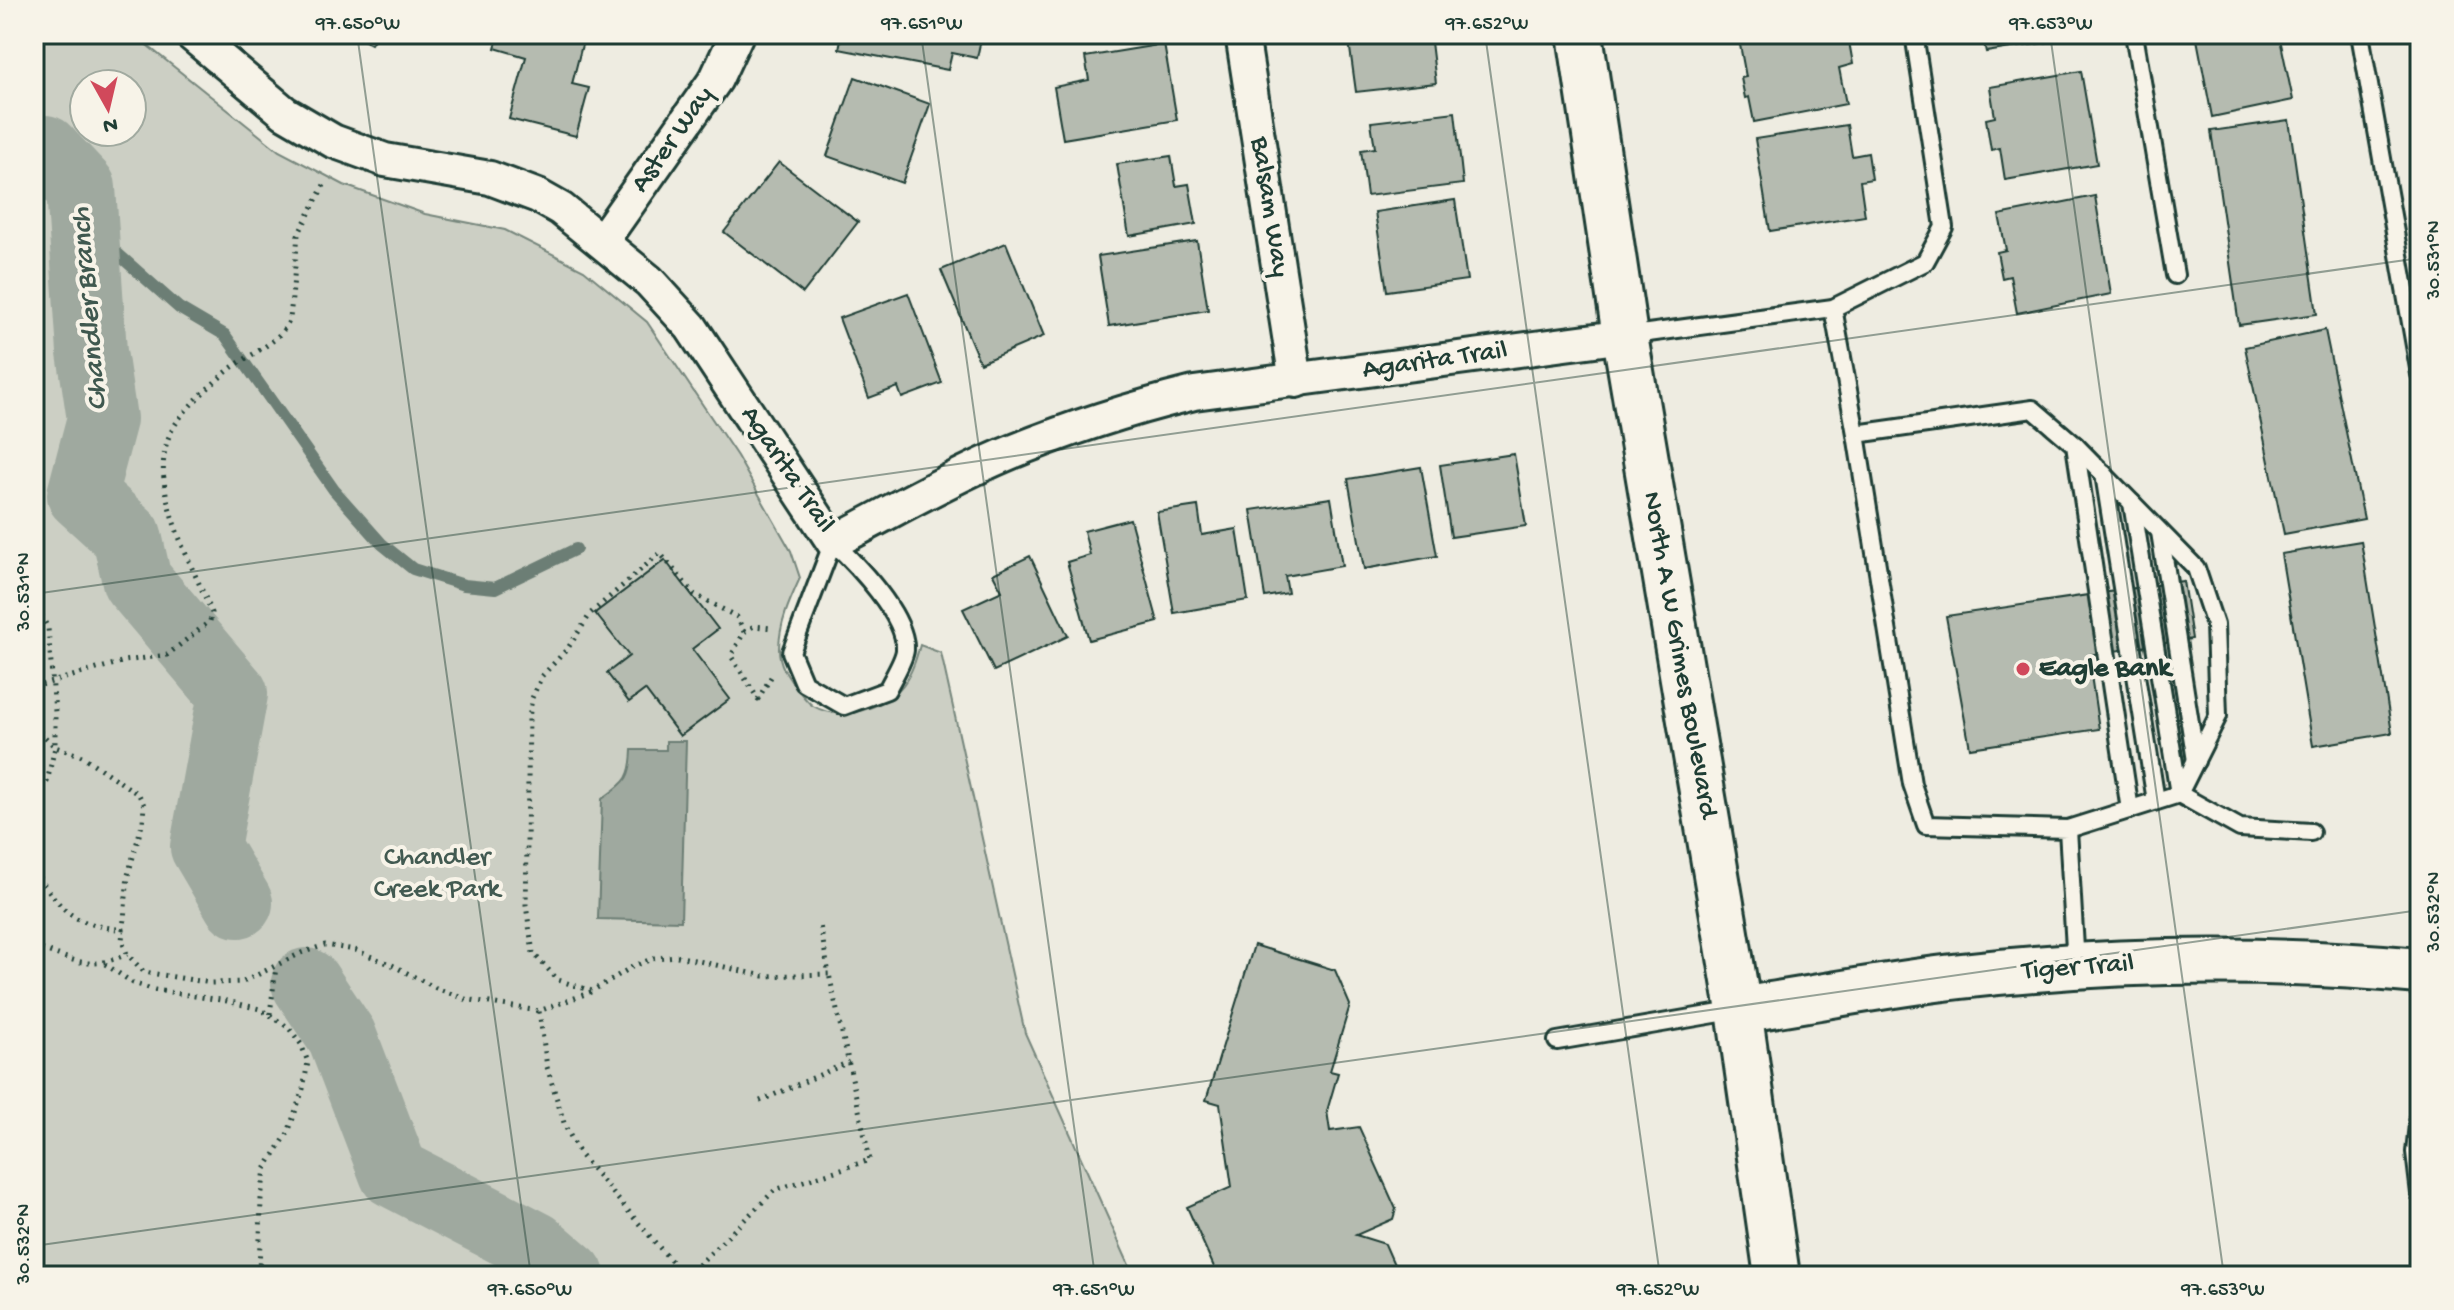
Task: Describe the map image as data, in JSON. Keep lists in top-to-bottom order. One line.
{"streets":{"main road":["North A W Grimes Boulevard","Tiger Trail"],"street":["Aster Way","Balsam Way","Agarita Trail"]},"crossings":[["Aster Way","Agarita Trail"],["Balsam Way","Agarita Trail"],["Agarita Trail","North A W Grimes Boulevard"],["North A W Grimes Boulevard","Tiger Trail"]],"water":["Chandler Branch"],"parks":["Chandler Creek Park"],"places":["Eagle Bank"],"north":"bottom","coordinates":["97.650°W","97.651°W","97.652°W","97.653°W","30.531°N","30.532°N"]}
